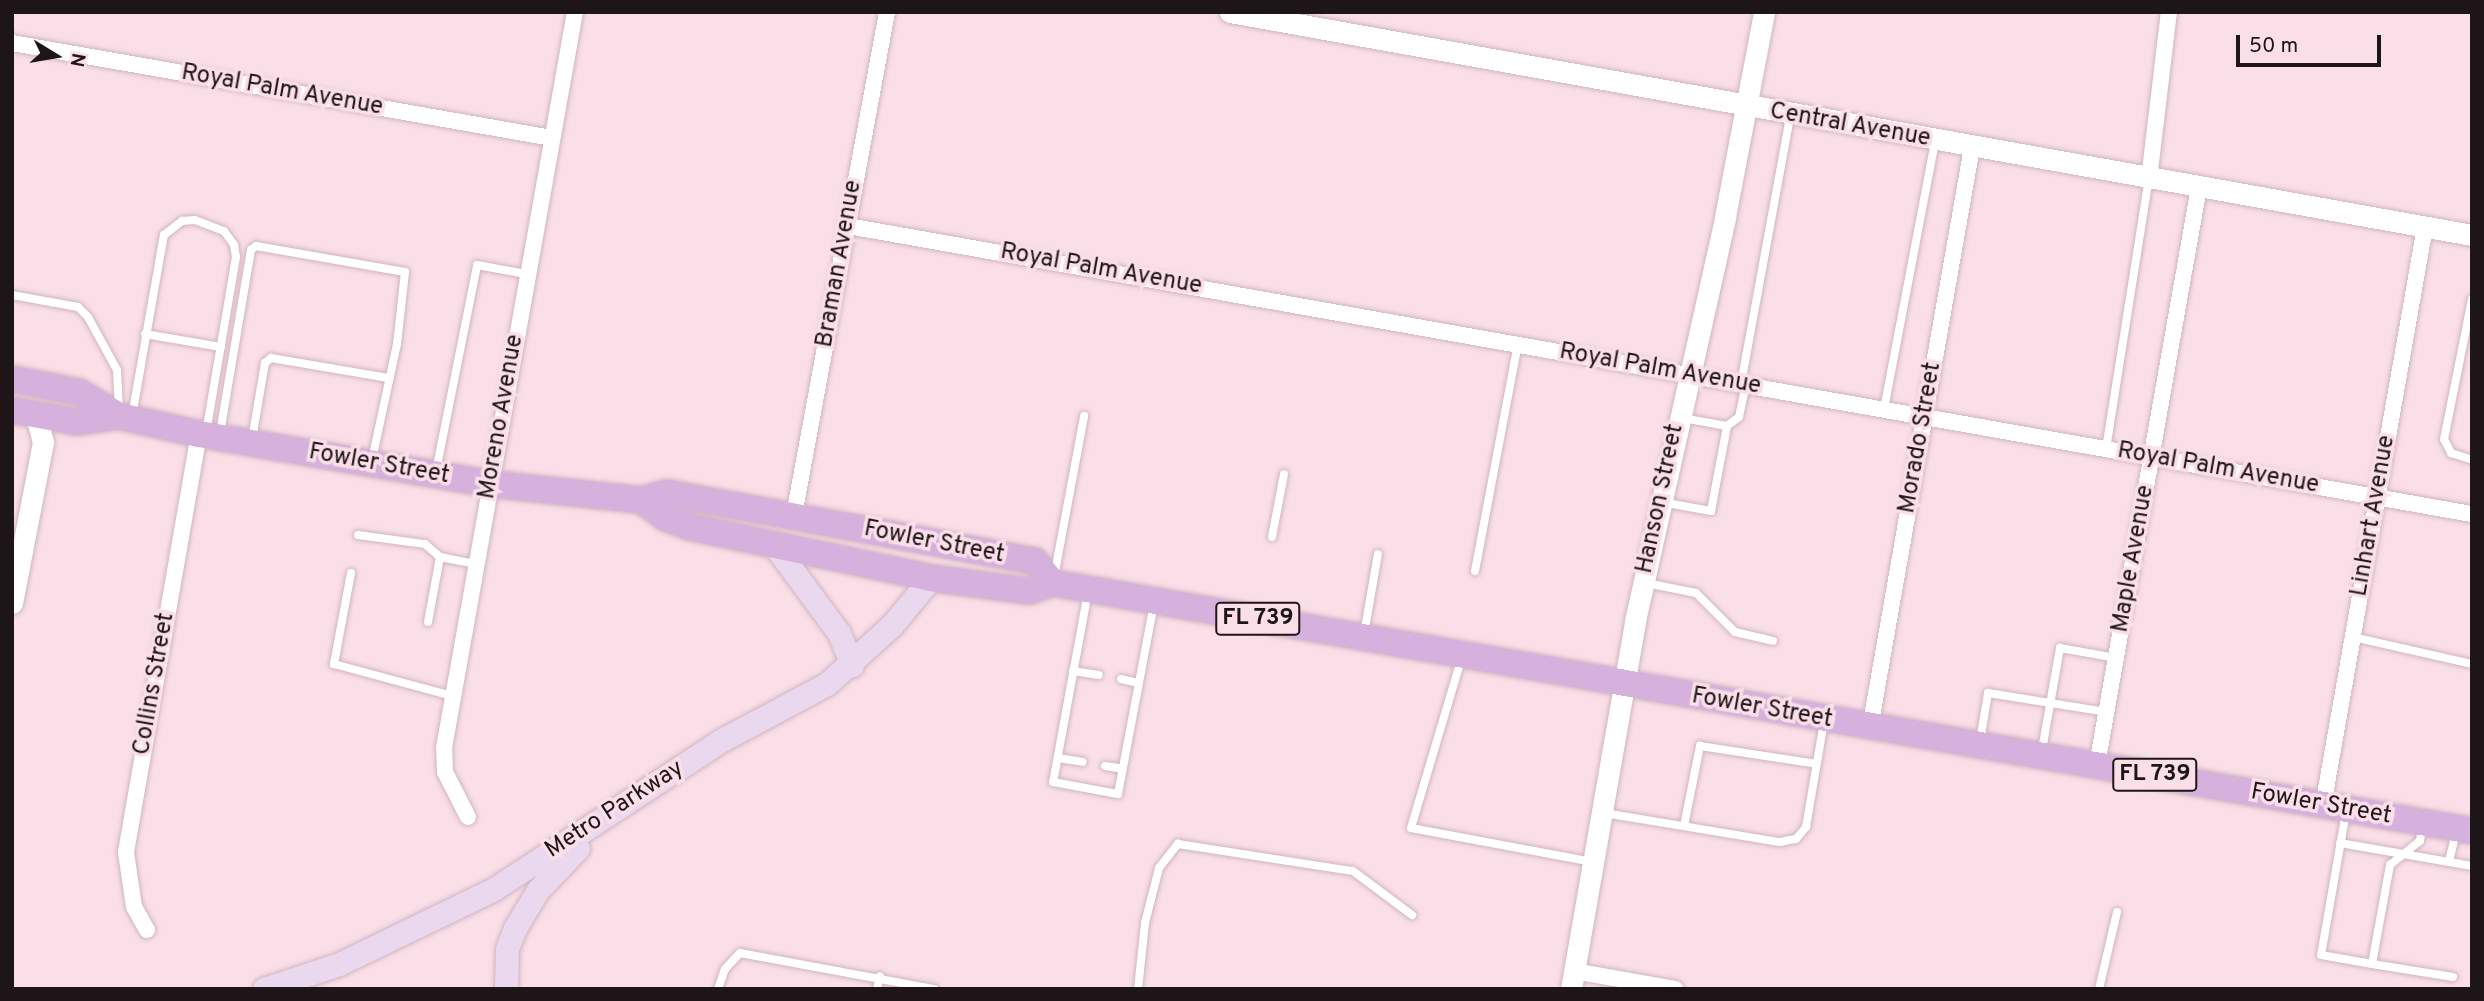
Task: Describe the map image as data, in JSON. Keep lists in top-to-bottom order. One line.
{"streets":{"main road":["Fowler Street","FL 739","Metro Parkway"],"street":["Royal Palm Avenue","Central Avenue","Braman Avenue","Moreno Avenue","Morado Street","Hanson Street","Linhart Avenue","Maple Avenue","Collins Street"]},"crossings":[["Royal Palm Avenue","Braman Avenue"],["Royal Palm Avenue","Moreno Avenue"],["Royal Palm Avenue","Morado Street"],["Royal Palm Avenue","Hanson Street"],["Royal Palm Avenue","Linhart Avenue"],["Royal Palm Avenue","Maple Avenue"],["Central Avenue","Morado Street"],["Central Avenue","Hanson Street"],["Central Avenue","Linhart Avenue"],["Central Avenue","Maple Avenue"],["Braman Avenue","Fowler Street"],["Moreno Avenue","Fowler Street"],["Morado Street","Fowler Street"],["Fowler Street","Hanson Street"],["Fowler Street","Linhart Avenue"],["Fowler Street","Maple Avenue"],["Fowler Street","Collins Street"],["Fowler Street","Metro Parkway"]],"scale_bar":"50 m","north":"right"}
